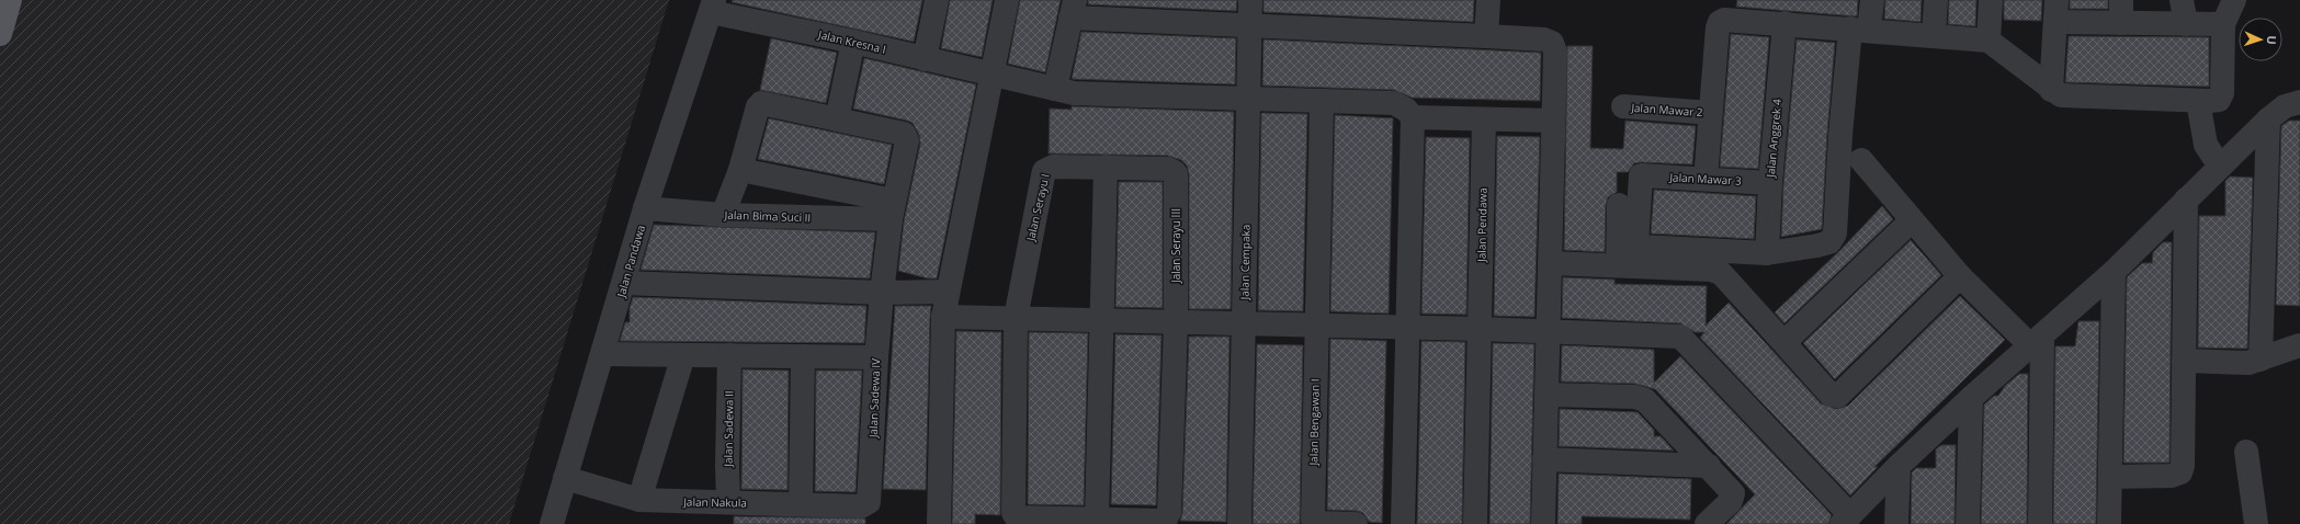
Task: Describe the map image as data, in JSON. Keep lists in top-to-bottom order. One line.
{"streets":{"street":["Jalan Kresna I","Jalan Mawar 2","Jalan Anggrek 4","Jalan Mawar 3","Jalan Serayu I","Jalan Bima Suci II","Jalan Pendawa","Jalan Serayu III","Jalan Pandawa","Jalan Cempaka","Jalan Sadewa IV","Jalan Bengawan I","Jalan Sadewa II","Jalan Nakula"]},"crossings":[["Jalan Kresna I","Jalan Pandawa"],["Jalan Kresna I","Jalan Cempaka"],["Jalan Kresna I","Jalan Bengawan I"],["Jalan Anggrek 4","Jalan Mawar 3"],["Jalan Serayu I","Jalan Serayu III"],["Jalan Bima Suci II","Jalan Pandawa"],["Jalan Bima Suci II","Jalan Sadewa IV"],["Jalan Pandawa","Jalan Nakula"],["Jalan Sadewa IV","Jalan Nakula"],["Jalan Sadewa II","Jalan Nakula"]],"north":"right"}
